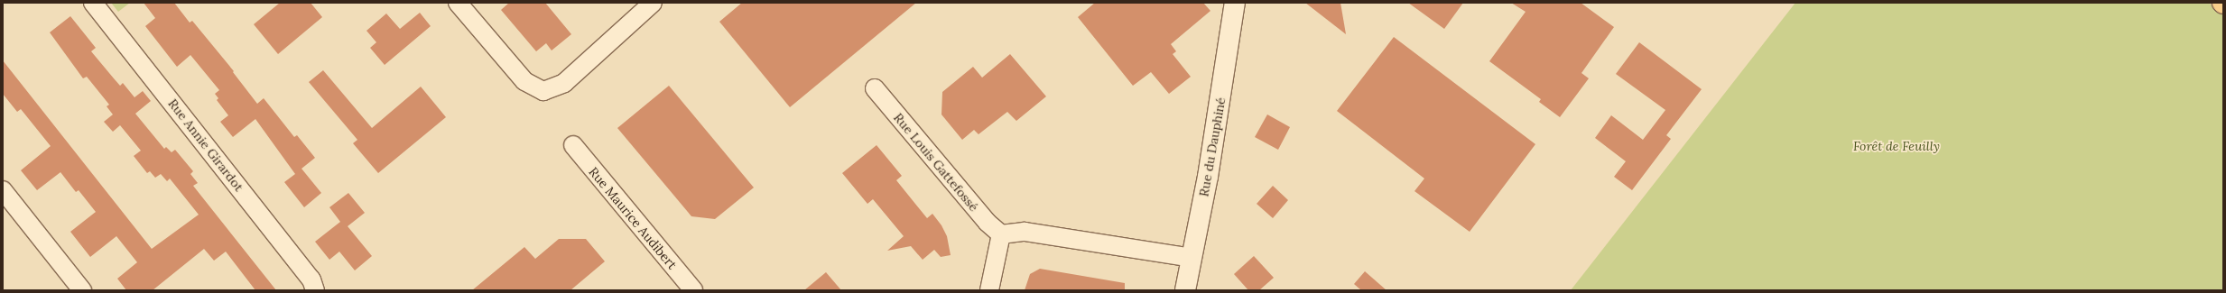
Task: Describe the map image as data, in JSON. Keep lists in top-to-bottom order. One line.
{"streets":{"street":["Rue Annie Girardot","Rue du Dauphiné","Rue Louis Gattefossé","Rue Maurice Audibert"]},"parks":["Forêt de Feuilly"]}
